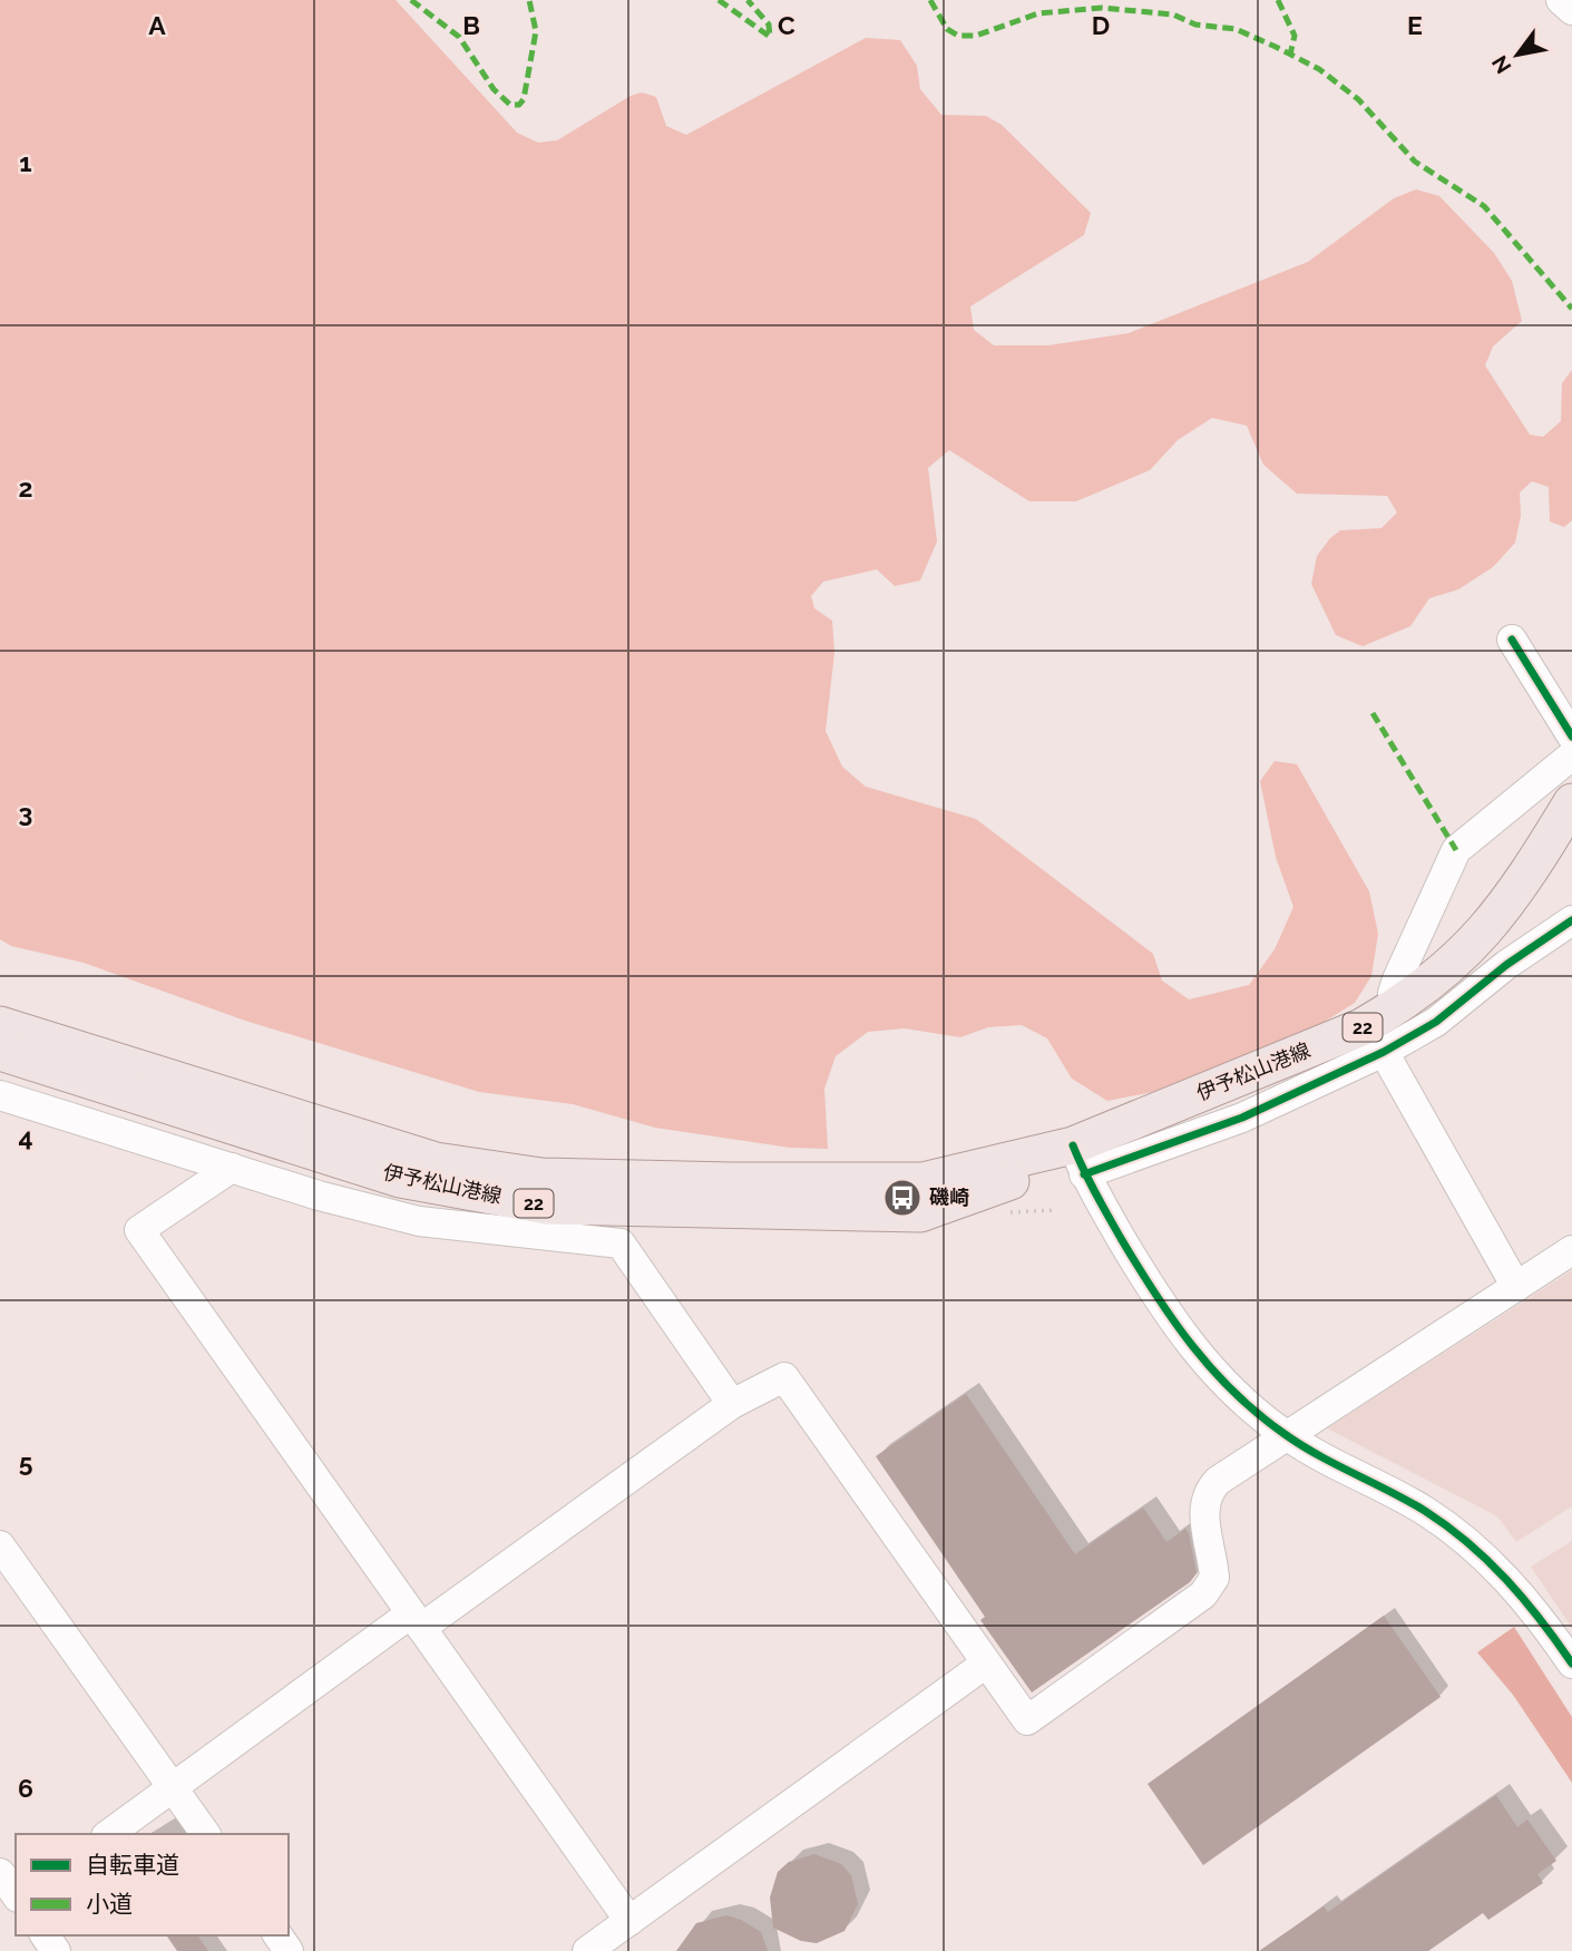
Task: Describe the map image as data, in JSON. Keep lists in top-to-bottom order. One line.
{"streets":{"main road":["22","伊予松山港線"]},"places":{"bus stop":["磯崎"]},"legend":["自転車道","小道"],"north":"bottom left","grid":{"columns":["A","B","C","D","E"],"rows":["1","2","3","4","5","6"]}}
